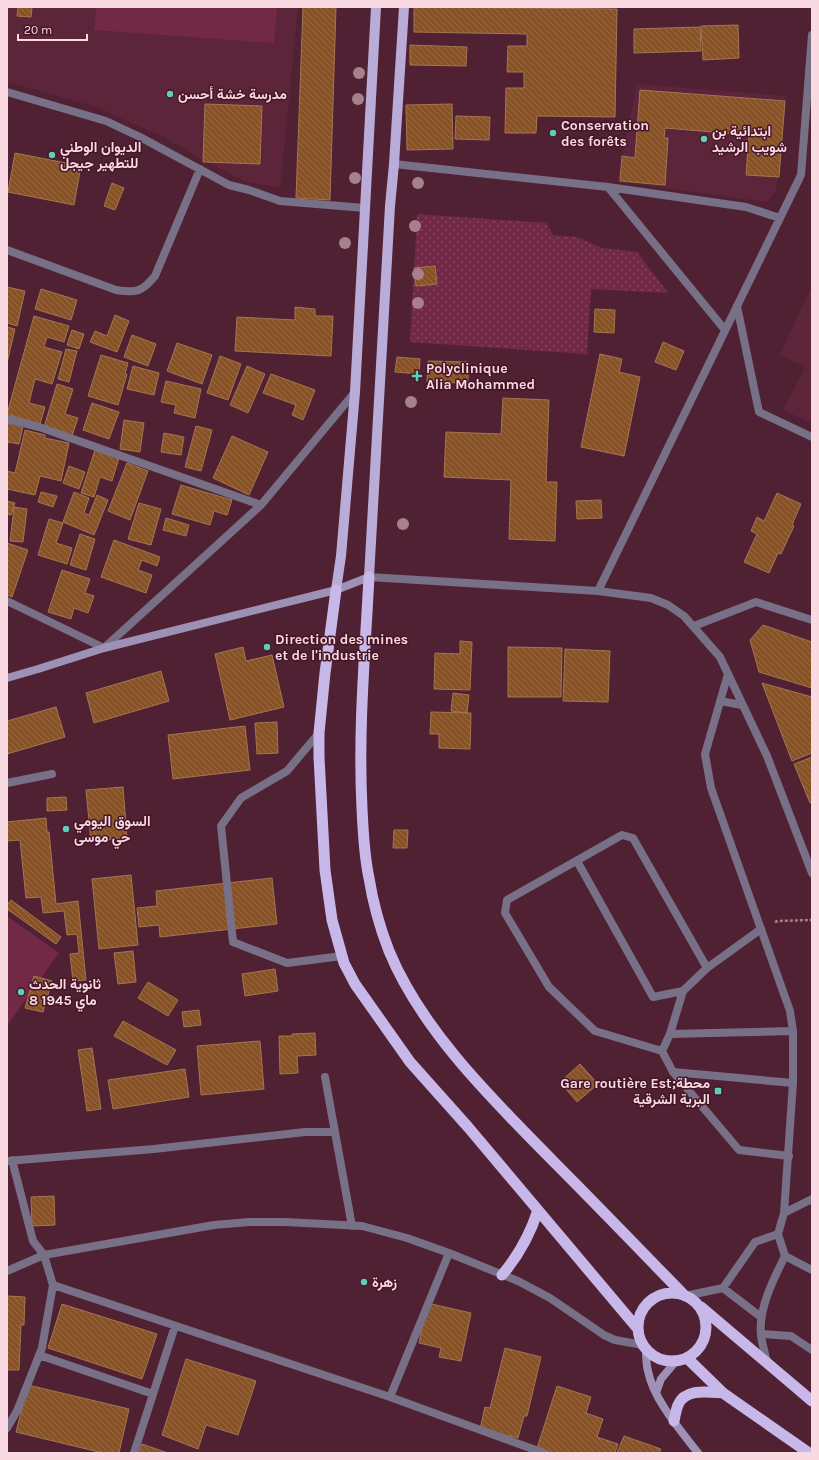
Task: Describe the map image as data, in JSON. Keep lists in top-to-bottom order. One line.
{"places":{"other":["مدرسة خشة أحسن","Conservation des forêts","ابتدائية بن شويب الرشيد","الديوان الوطني للتطهير جيجل","Direction des mines et de l'industrie","السوق اليومي حي موسى","ثانوية الحدث 8 ماي 1945","زهرة"],"health":["Polyclinique Alia Mohammed"],"transit":["Gare routière Est;محطة البرية الشرقية"]},"scale_bar":"20 m"}
